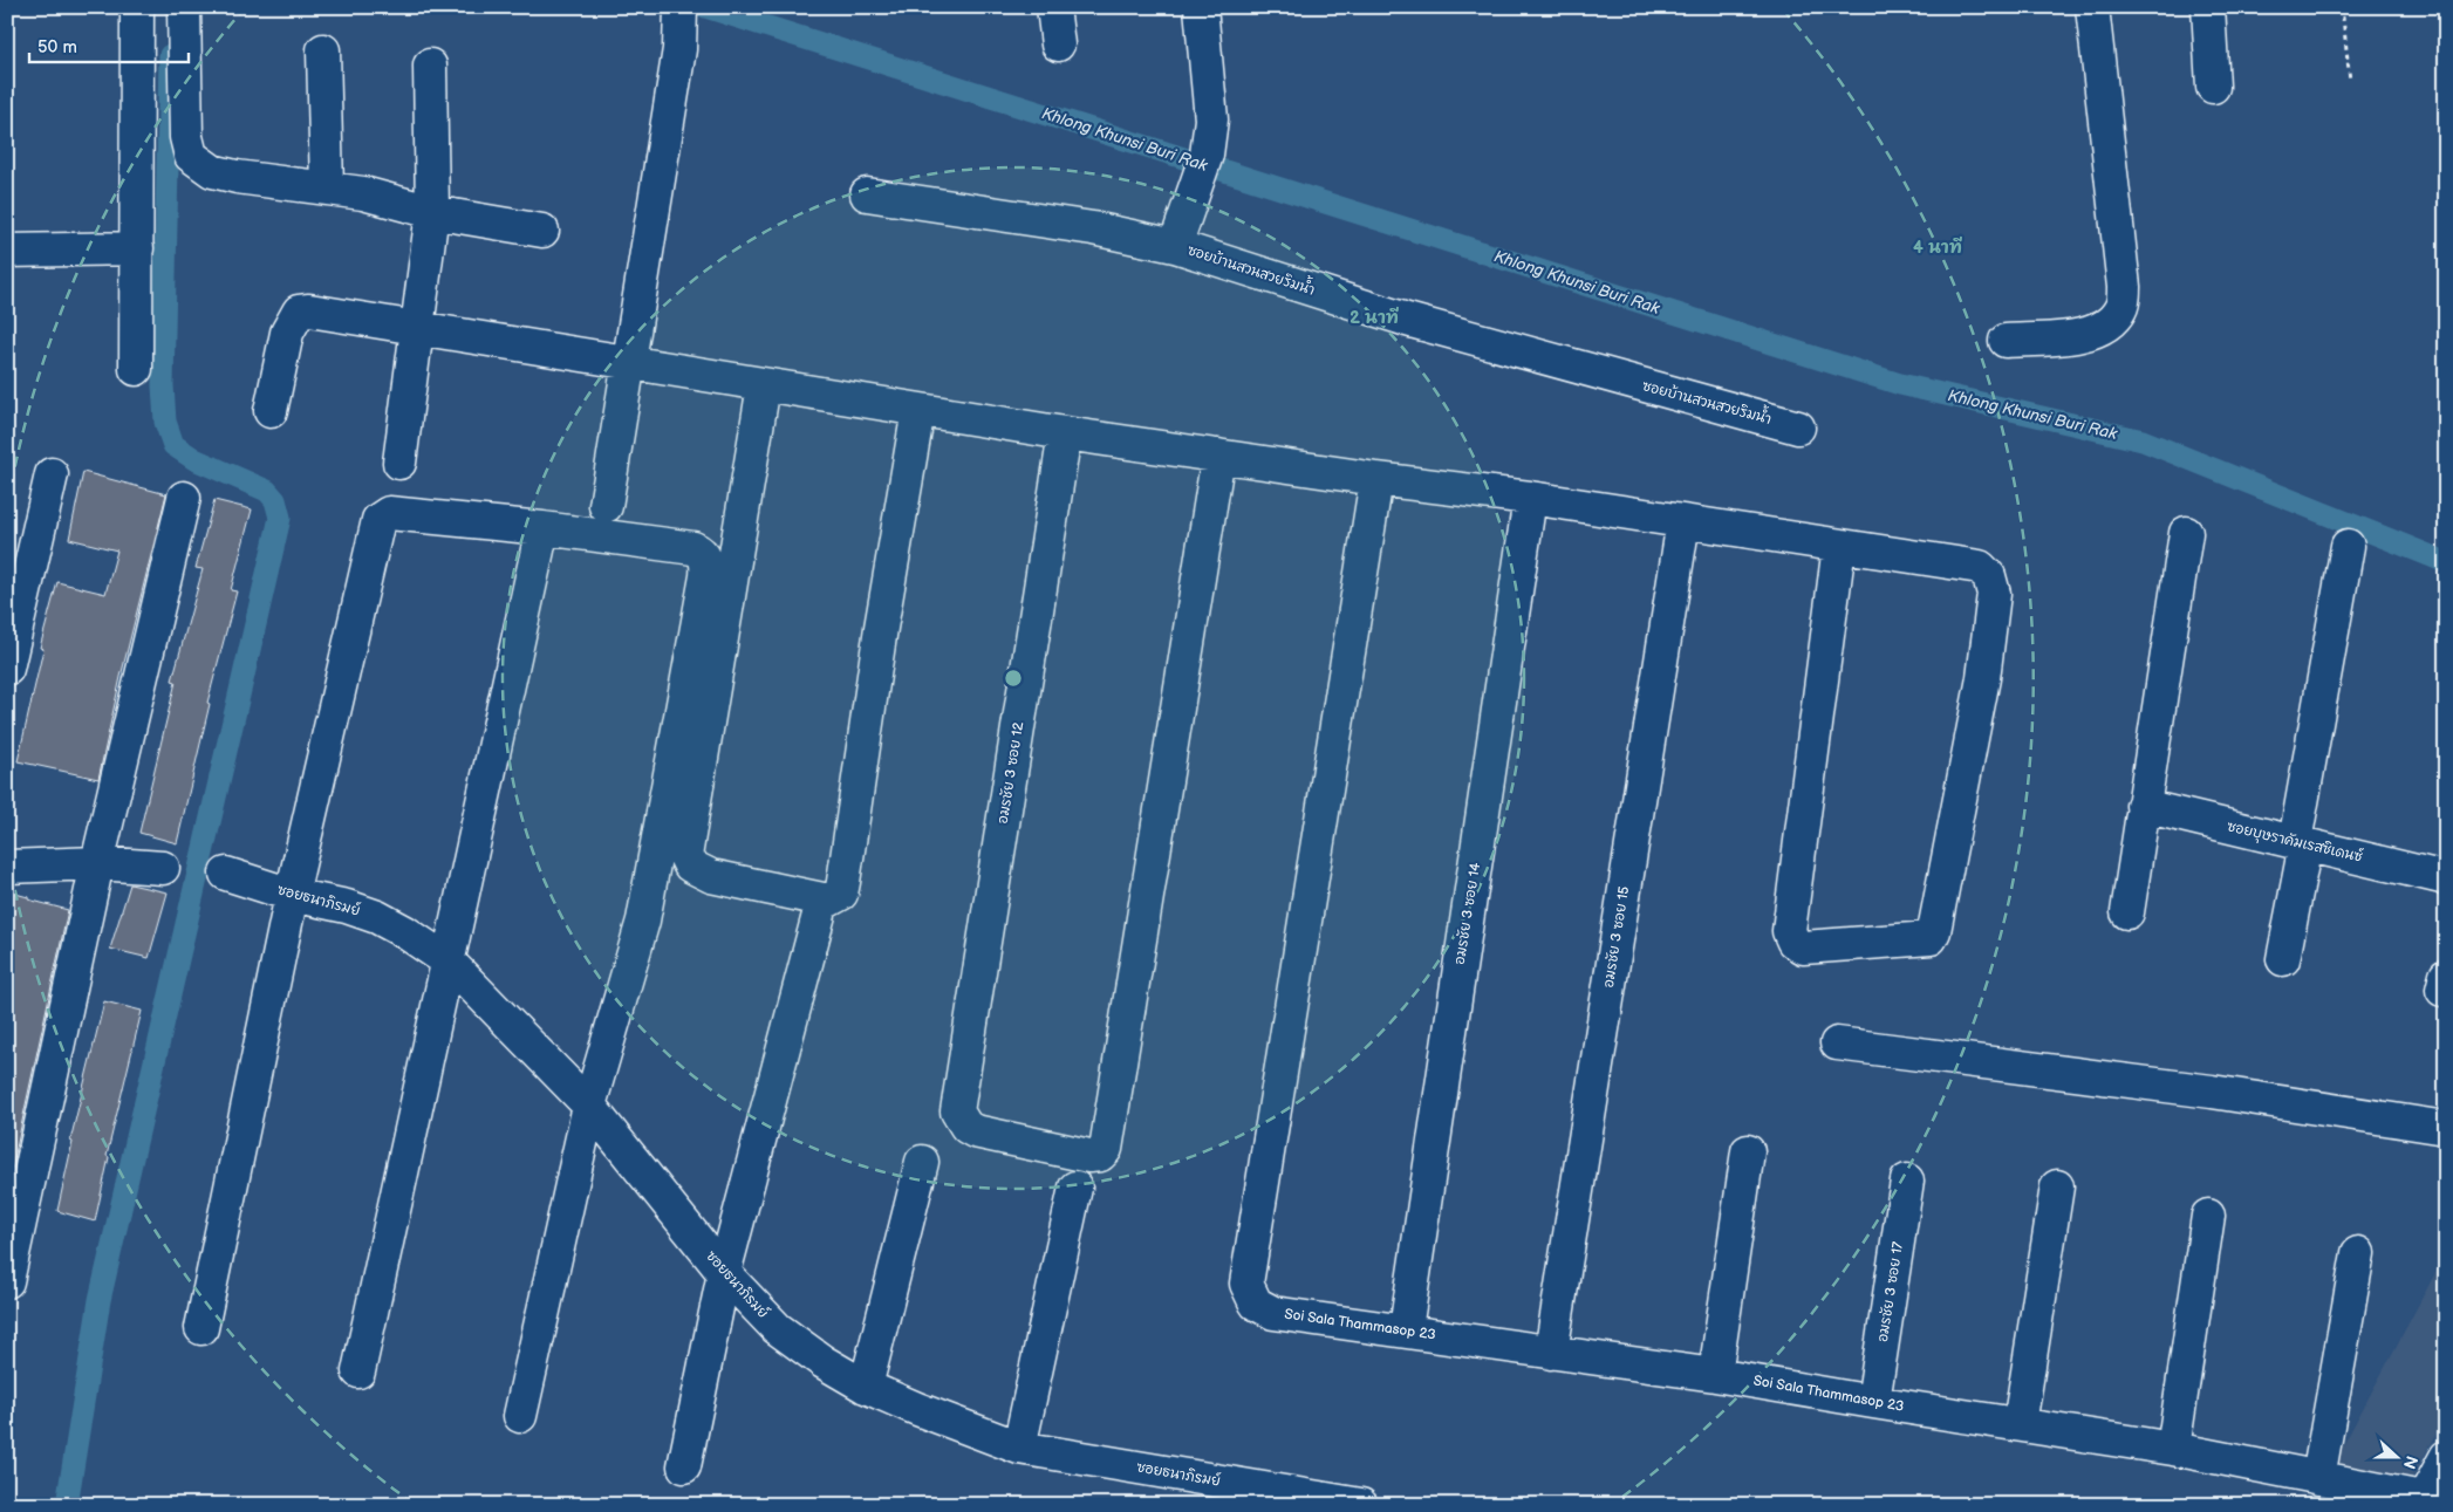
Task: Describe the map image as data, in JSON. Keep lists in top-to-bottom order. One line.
{"streets":{"street":["ซอยบ้านสวนสวยริมน้ำ","อมรชัย 3 ซอย 12","ซอยบุษราคัมเรสซิเดนซ์","ซอยธนาภิรมย์","อมรชัย 3 ซอย 14","อมรชัย 3 ซอย 15","อมรชัย 3 ซอย 17","Soi Sala Thammasop 23"]},"crossings":[["อมรชัย 3 ซอย 14","Soi Sala Thammasop 23"],["อมรชัย 3 ซอย 15","Soi Sala Thammasop 23"],["อมรชัย 3 ซอย 17","Soi Sala Thammasop 23"]],"water":["Khlong Khunsi Buri Rak"],"scale_bar":"50 m","north":"right","rings":["4 นาที","2 นาที"]}
